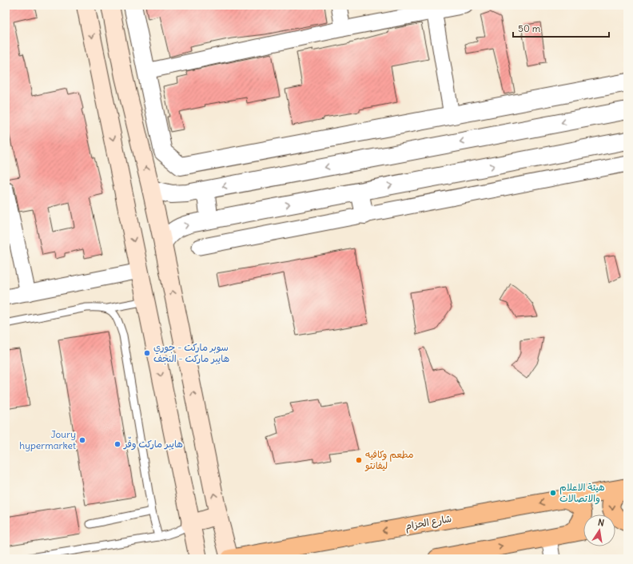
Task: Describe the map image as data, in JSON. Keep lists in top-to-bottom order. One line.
{"streets":{"main road":["شارع الحزام"]},"places":["سوبر ماركت - جوري هايبر ماركت - النجف","Joury hypermarket","هايبر ماركت وفّر","مطعم وكافيه ليفانتو","هيئة الاعلام والاتصالات"],"scale_bar":"50 m","north":"top"}
